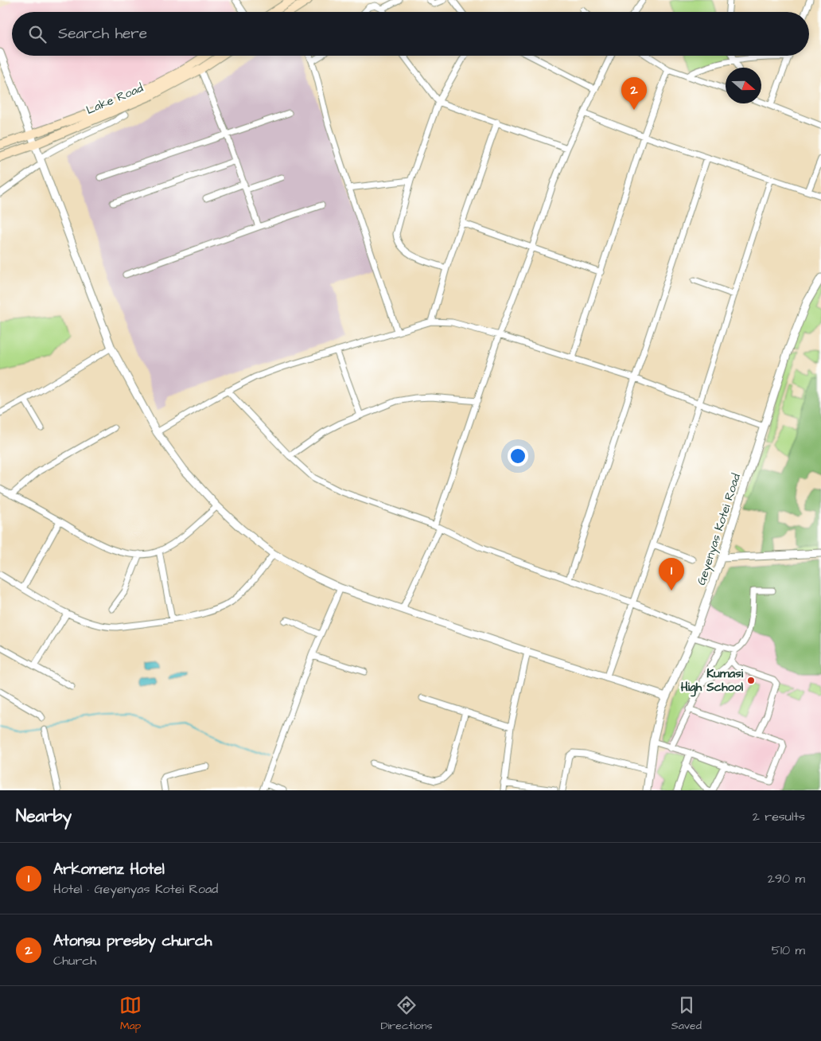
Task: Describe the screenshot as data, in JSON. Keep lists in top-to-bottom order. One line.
{"streets":{"main road":["Lake Road"],"street":["Geyenyas Kotei Road"]},"places":["Kumasi High School"],"north":"right","page":{"search":"Search here","pins":["2","1"],"heading":["Nearby","2 results"],"list":[{"mark":"1","name":"Arkomenz Hotel","note":"Hotel · Geyenyas Kotei Road","value":"290 m"},{"mark":"2","name":"Atonsu presby church","note":"Church","value":"510 m"}],"nav":["Map","Directions","Saved"]}}
